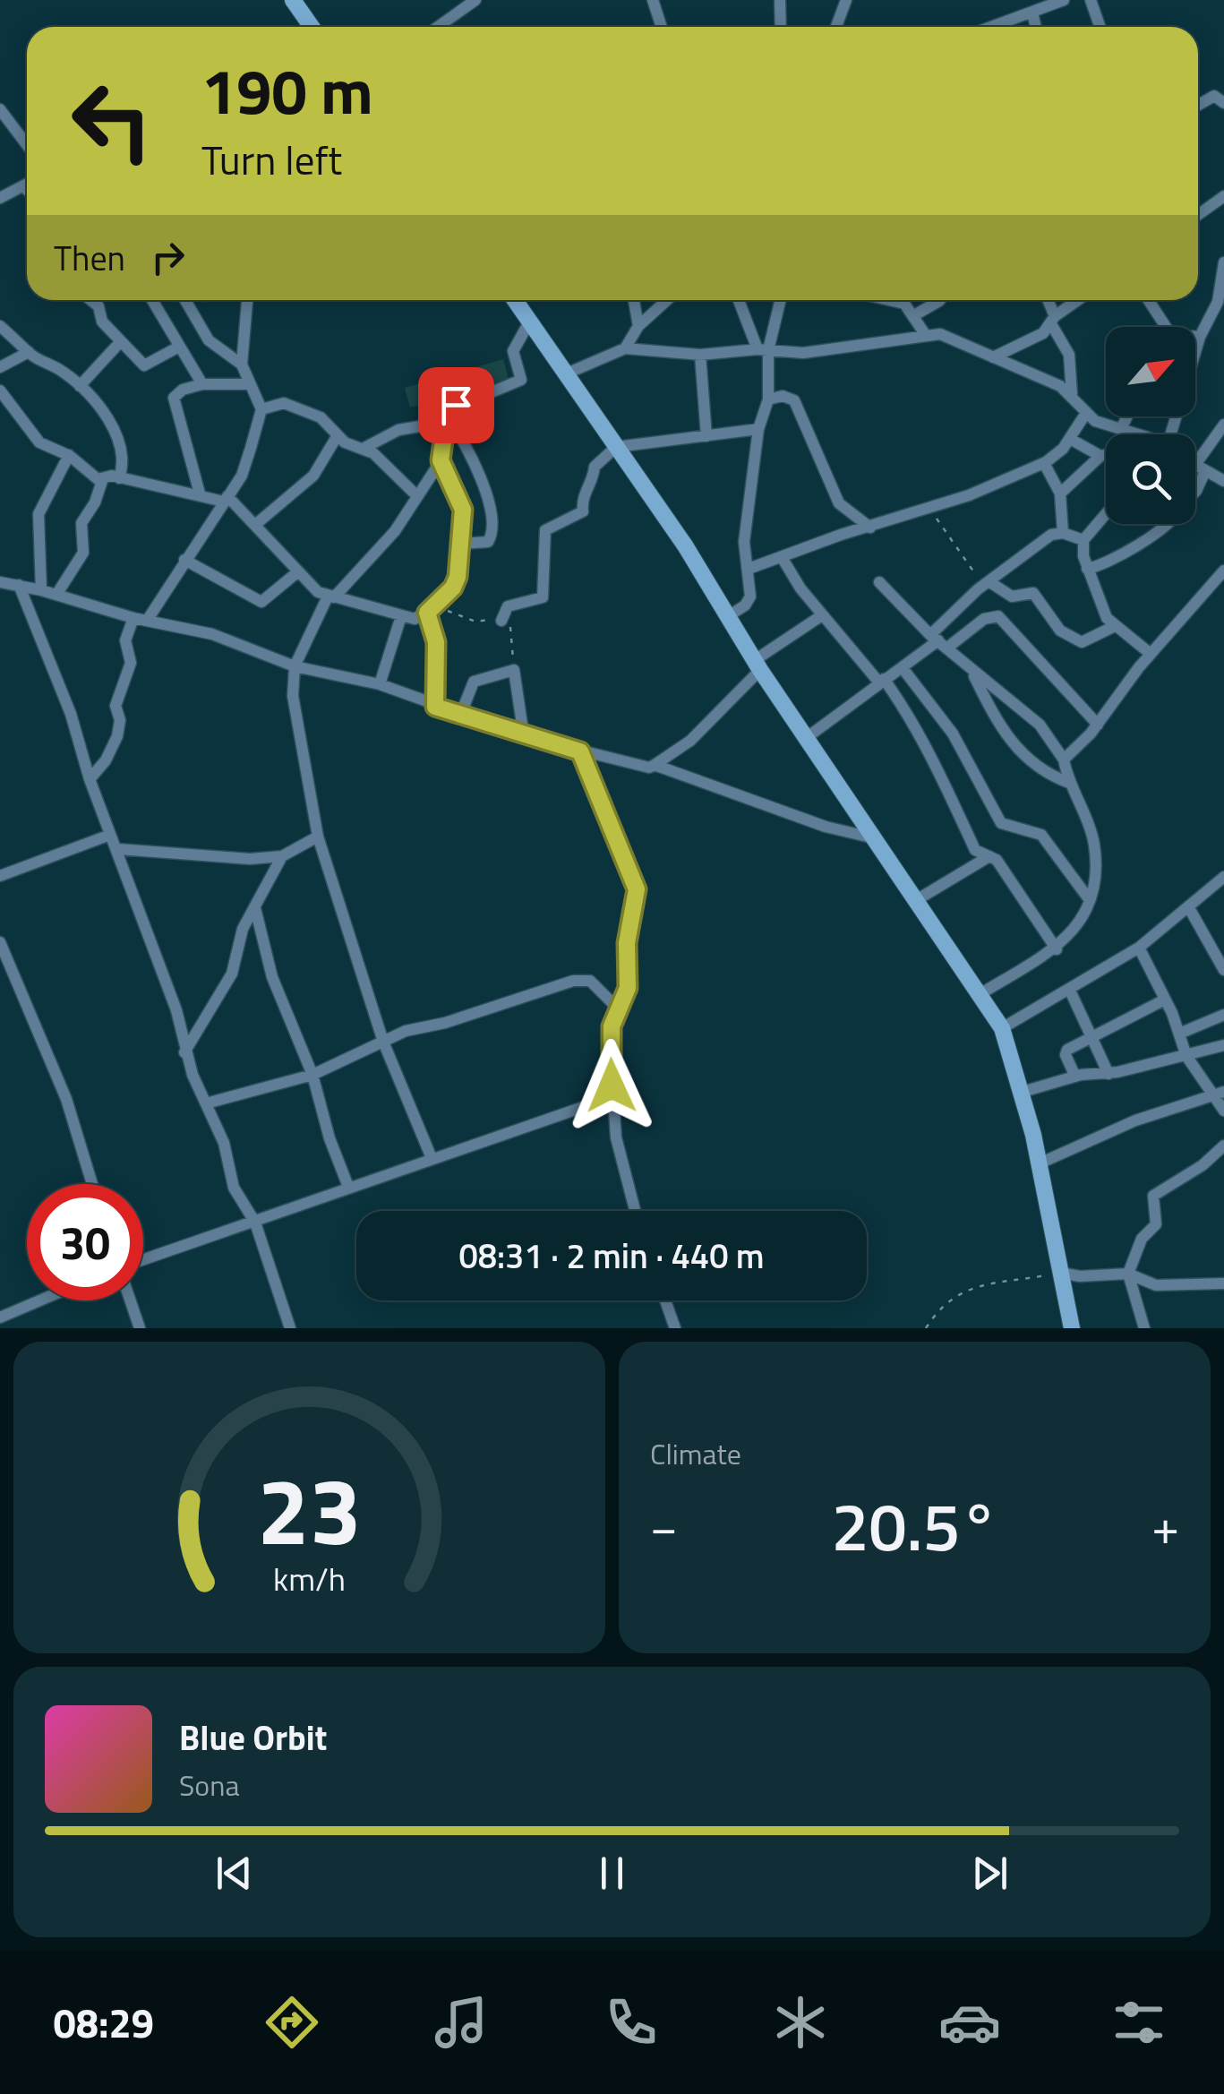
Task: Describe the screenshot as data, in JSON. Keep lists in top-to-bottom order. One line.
{"north":"top right","page":{"turn":["190 m","Turn left"],"then":"Then","limit":"30","trip":"08:31 · 2 min · 440 m","tile":"Climate","heat":["−","20.5°","+"],"song":["Blue Orbit","Sona"],"tabs":"08:29","gauge":["23","km/h"]}}
